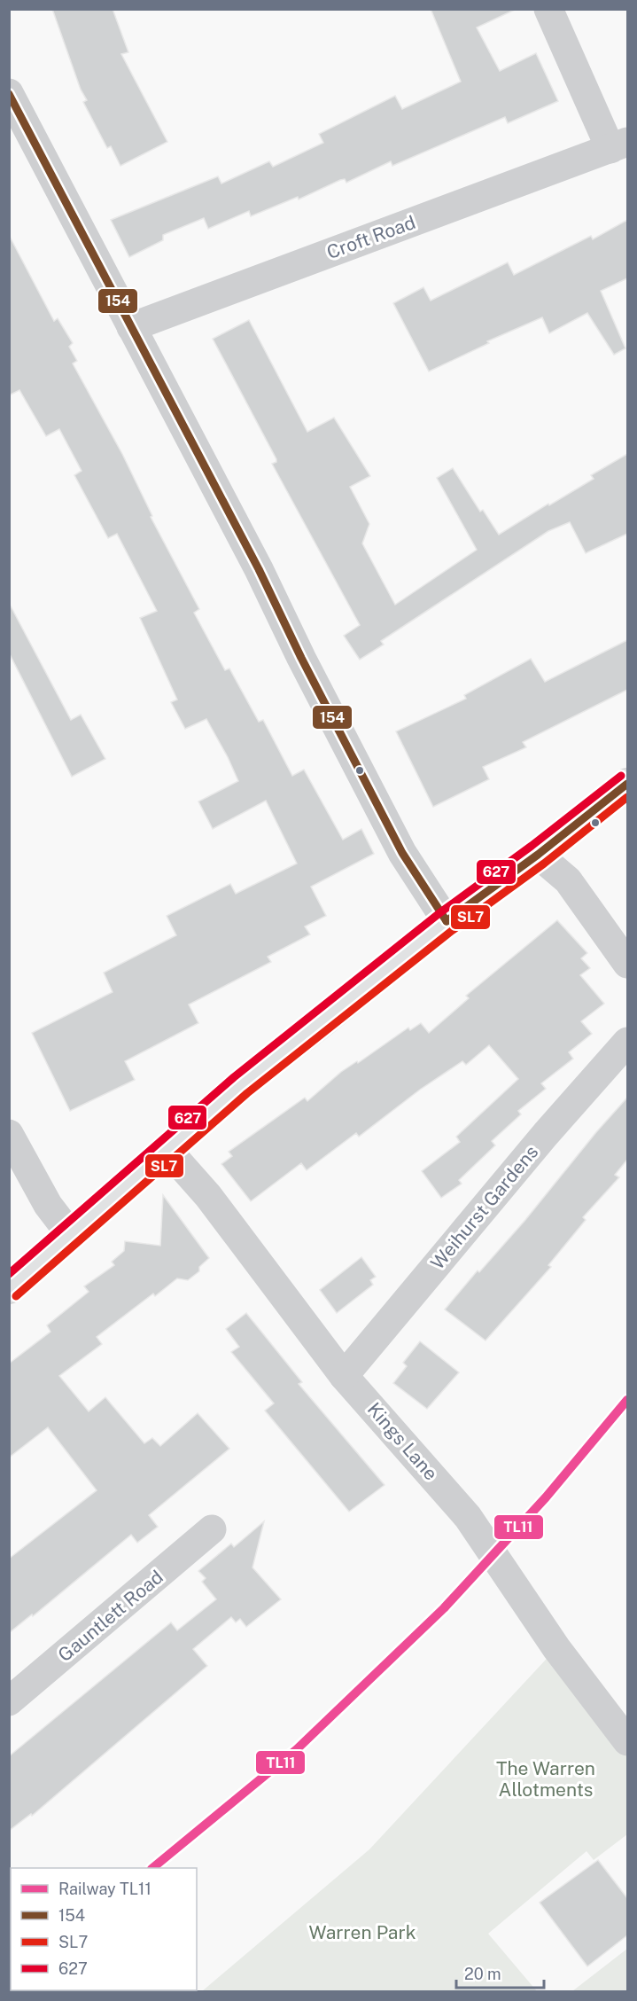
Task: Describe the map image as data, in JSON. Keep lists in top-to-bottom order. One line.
{"streets":{"street":["Croft Road","Weihurst Gardens","Kings Lane","Gauntlett Road"]},"crossings":[["Weihurst Gardens","Kings Lane"]],"parks":["The Warren Allotments","Warren Park"],"lines":["transit line 154","transit line 627","transit line SL7","rail line TL11"],"legend":["Railway TL11","154","SL7","627"],"scale_bar":"20 m"}
